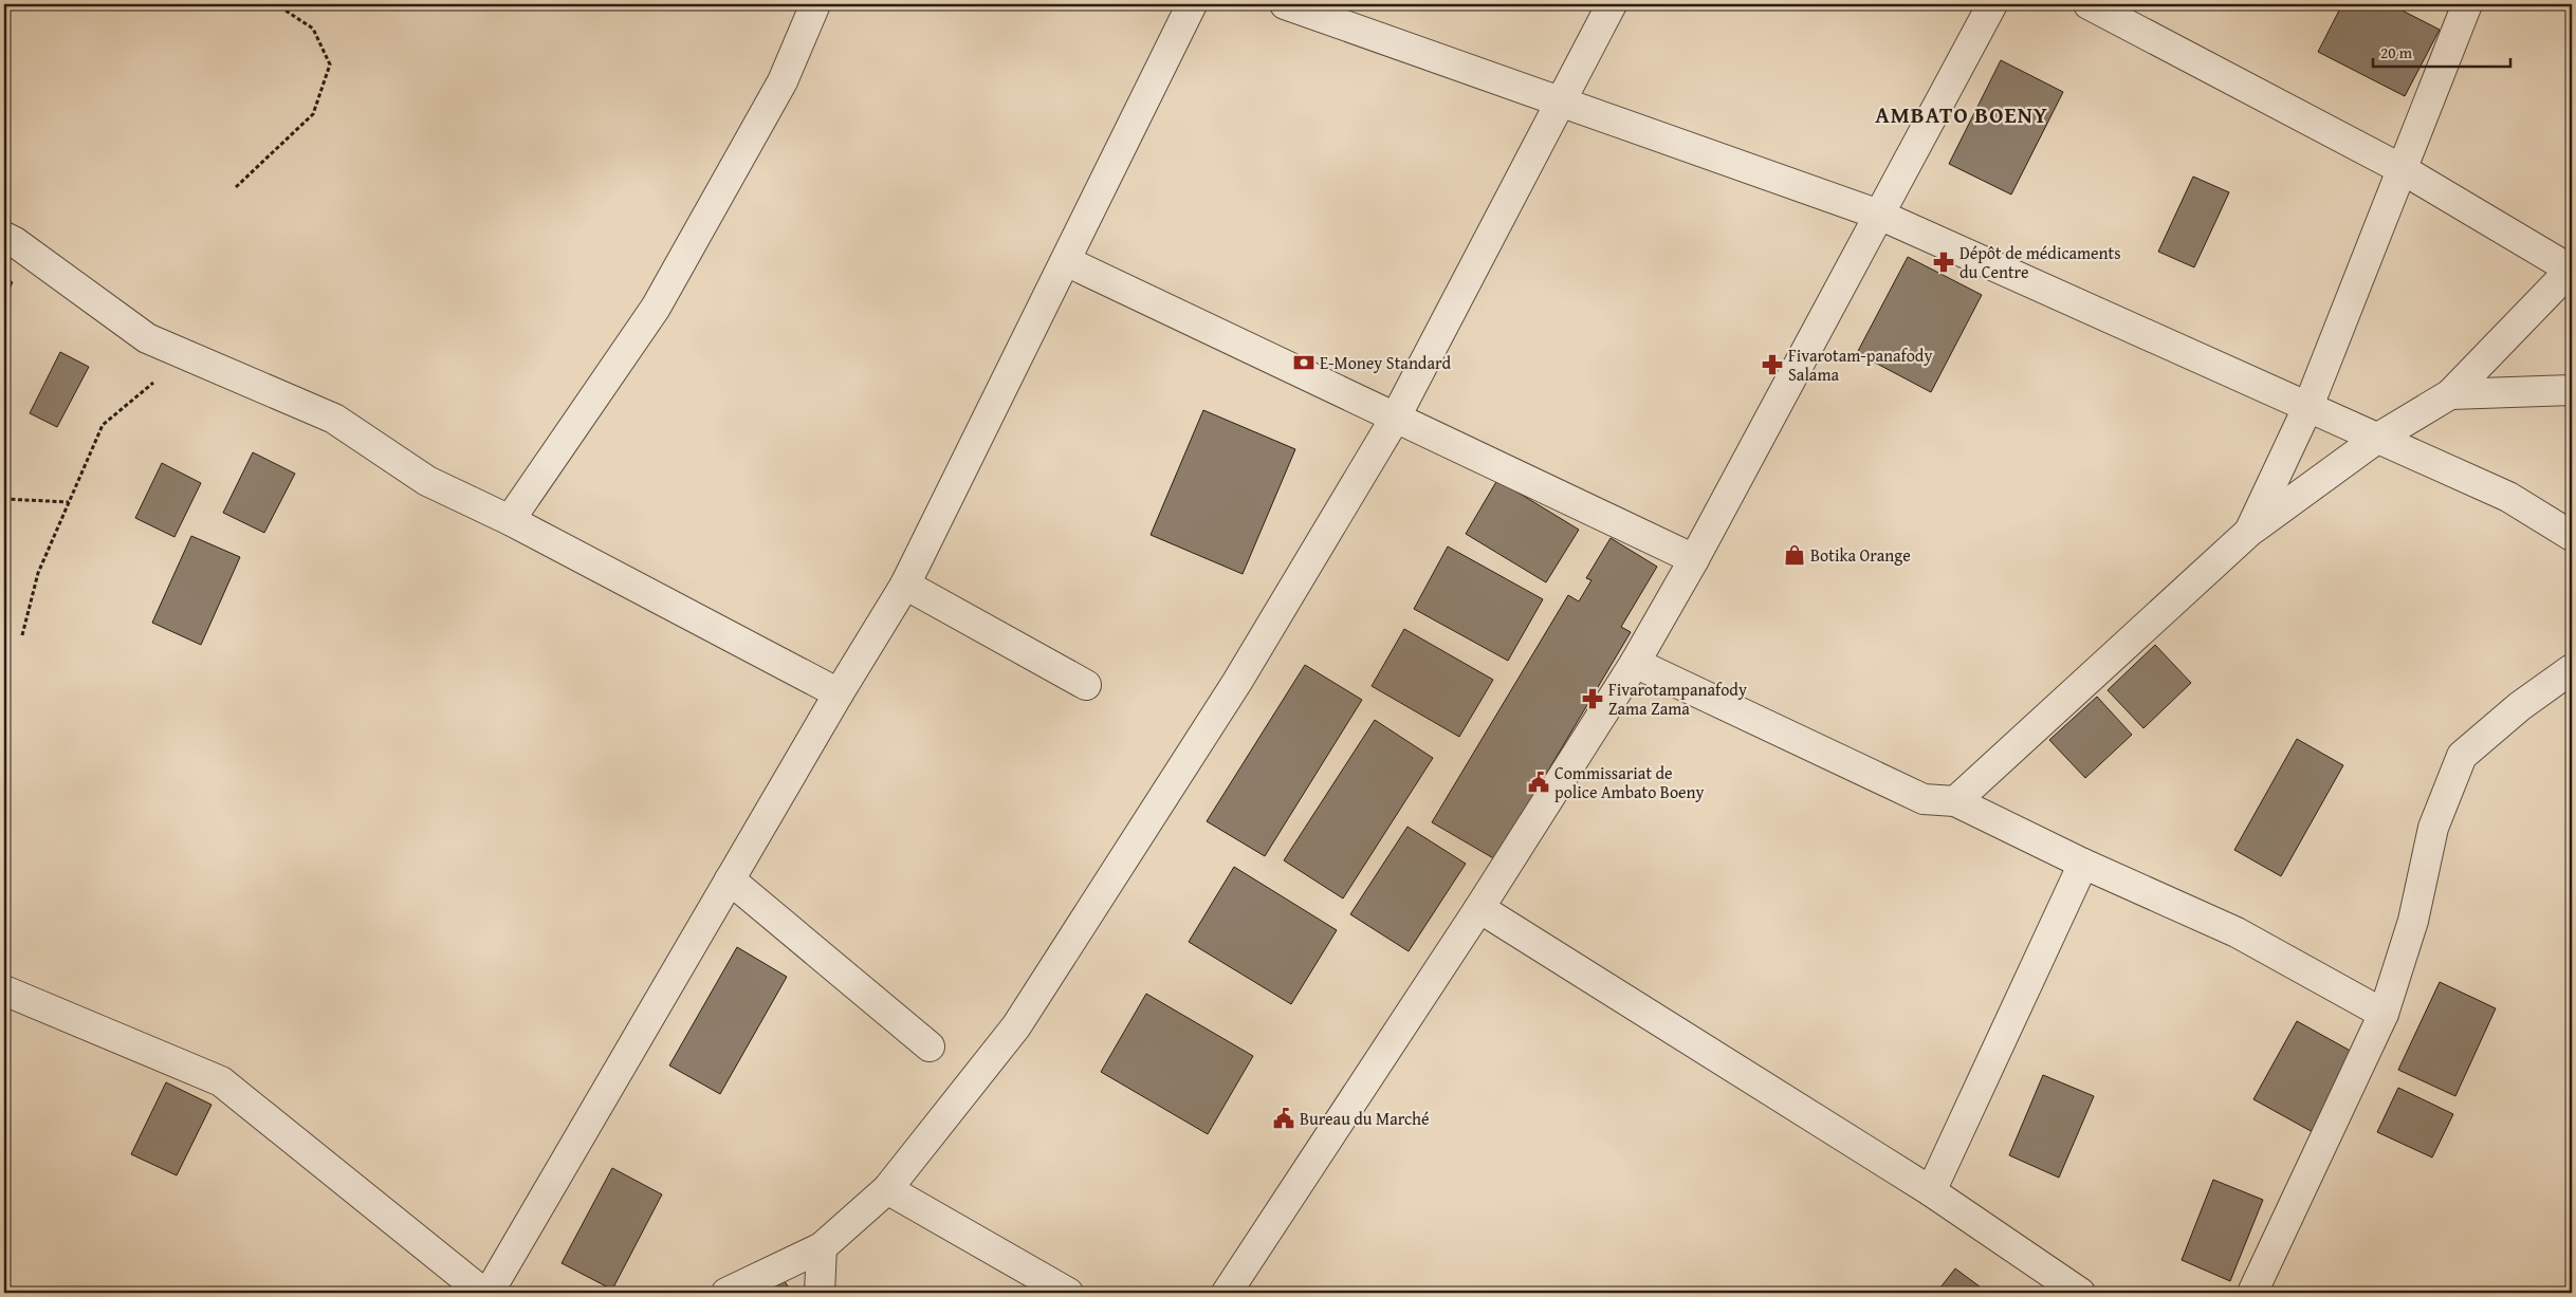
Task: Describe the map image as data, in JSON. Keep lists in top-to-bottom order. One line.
{"districts":["AMBATO BOENY"],"places":{"pharmacy":["Dépôt de médicaments du Centre","Fivarotam-panafody Salama","Fivarotampanafody Zama Zama"],"bank":["E-Money Standard"],"shop":["Botika Orange"],"public building":["Commissariat de police Ambato Boeny","Bureau du Marché"]},"scale_bar":"20 m"}
